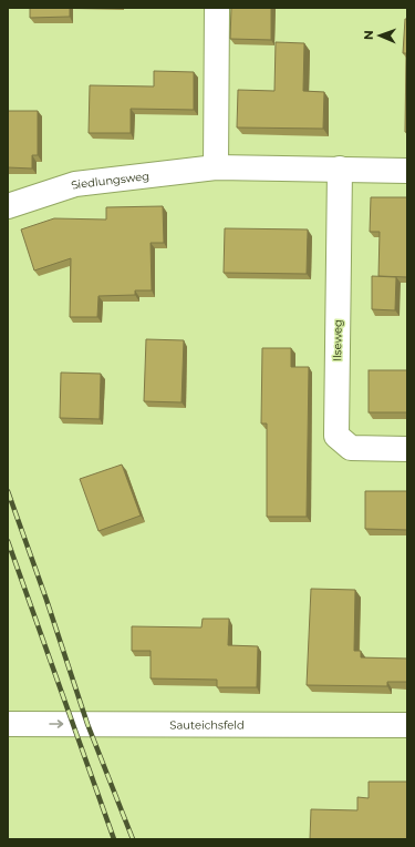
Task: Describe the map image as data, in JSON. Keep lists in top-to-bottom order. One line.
{"streets":{"street":["Siedlungsweg","Ilseweg","Sauteichsfeld"]},"crossings":[["Siedlungsweg","Ilseweg"]],"one_way":["Sauteichsfeld"],"north":"left"}
